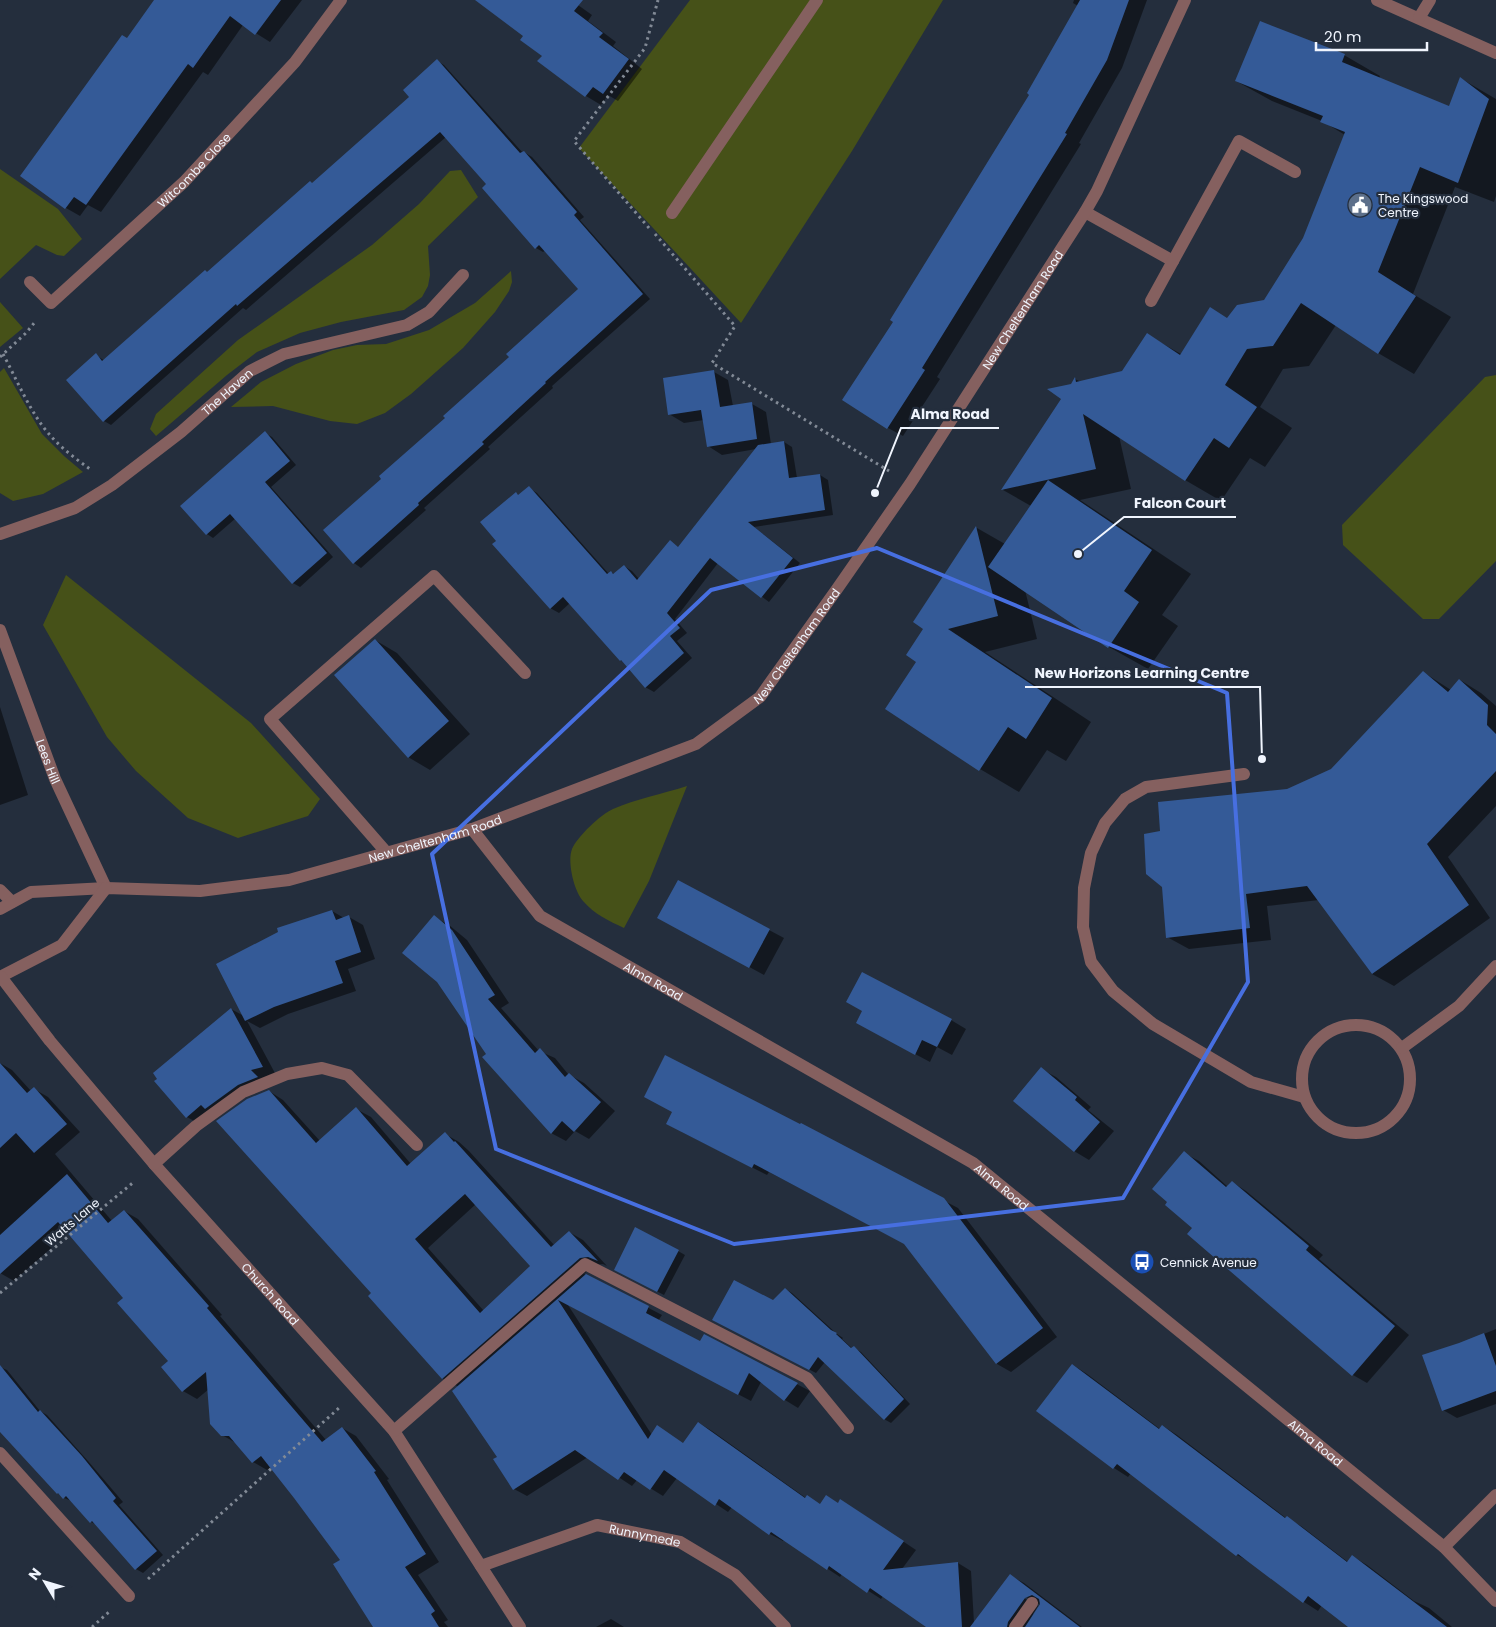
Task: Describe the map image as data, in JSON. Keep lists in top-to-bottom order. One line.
{"streets":{"street":["Witcombe Close","New Cheltenham Road","The Haven","Lees Hill","Alma Road","Church Road","Runnymede"],"path":["Watts Lane"]},"crossings":[["New Cheltenham Road","Lees Hill"],["New Cheltenham Road","Alma Road"],["Watts Lane","Church Road"],["Church Road","Runnymede"]],"places":{"public building":["The Kingswood Centre"],"other":["Alma Road","Falcon Court","New Horizons Learning Centre"],"bus stop":["Cennick Avenue"]},"scale_bar":"20 m","north":"top left"}
